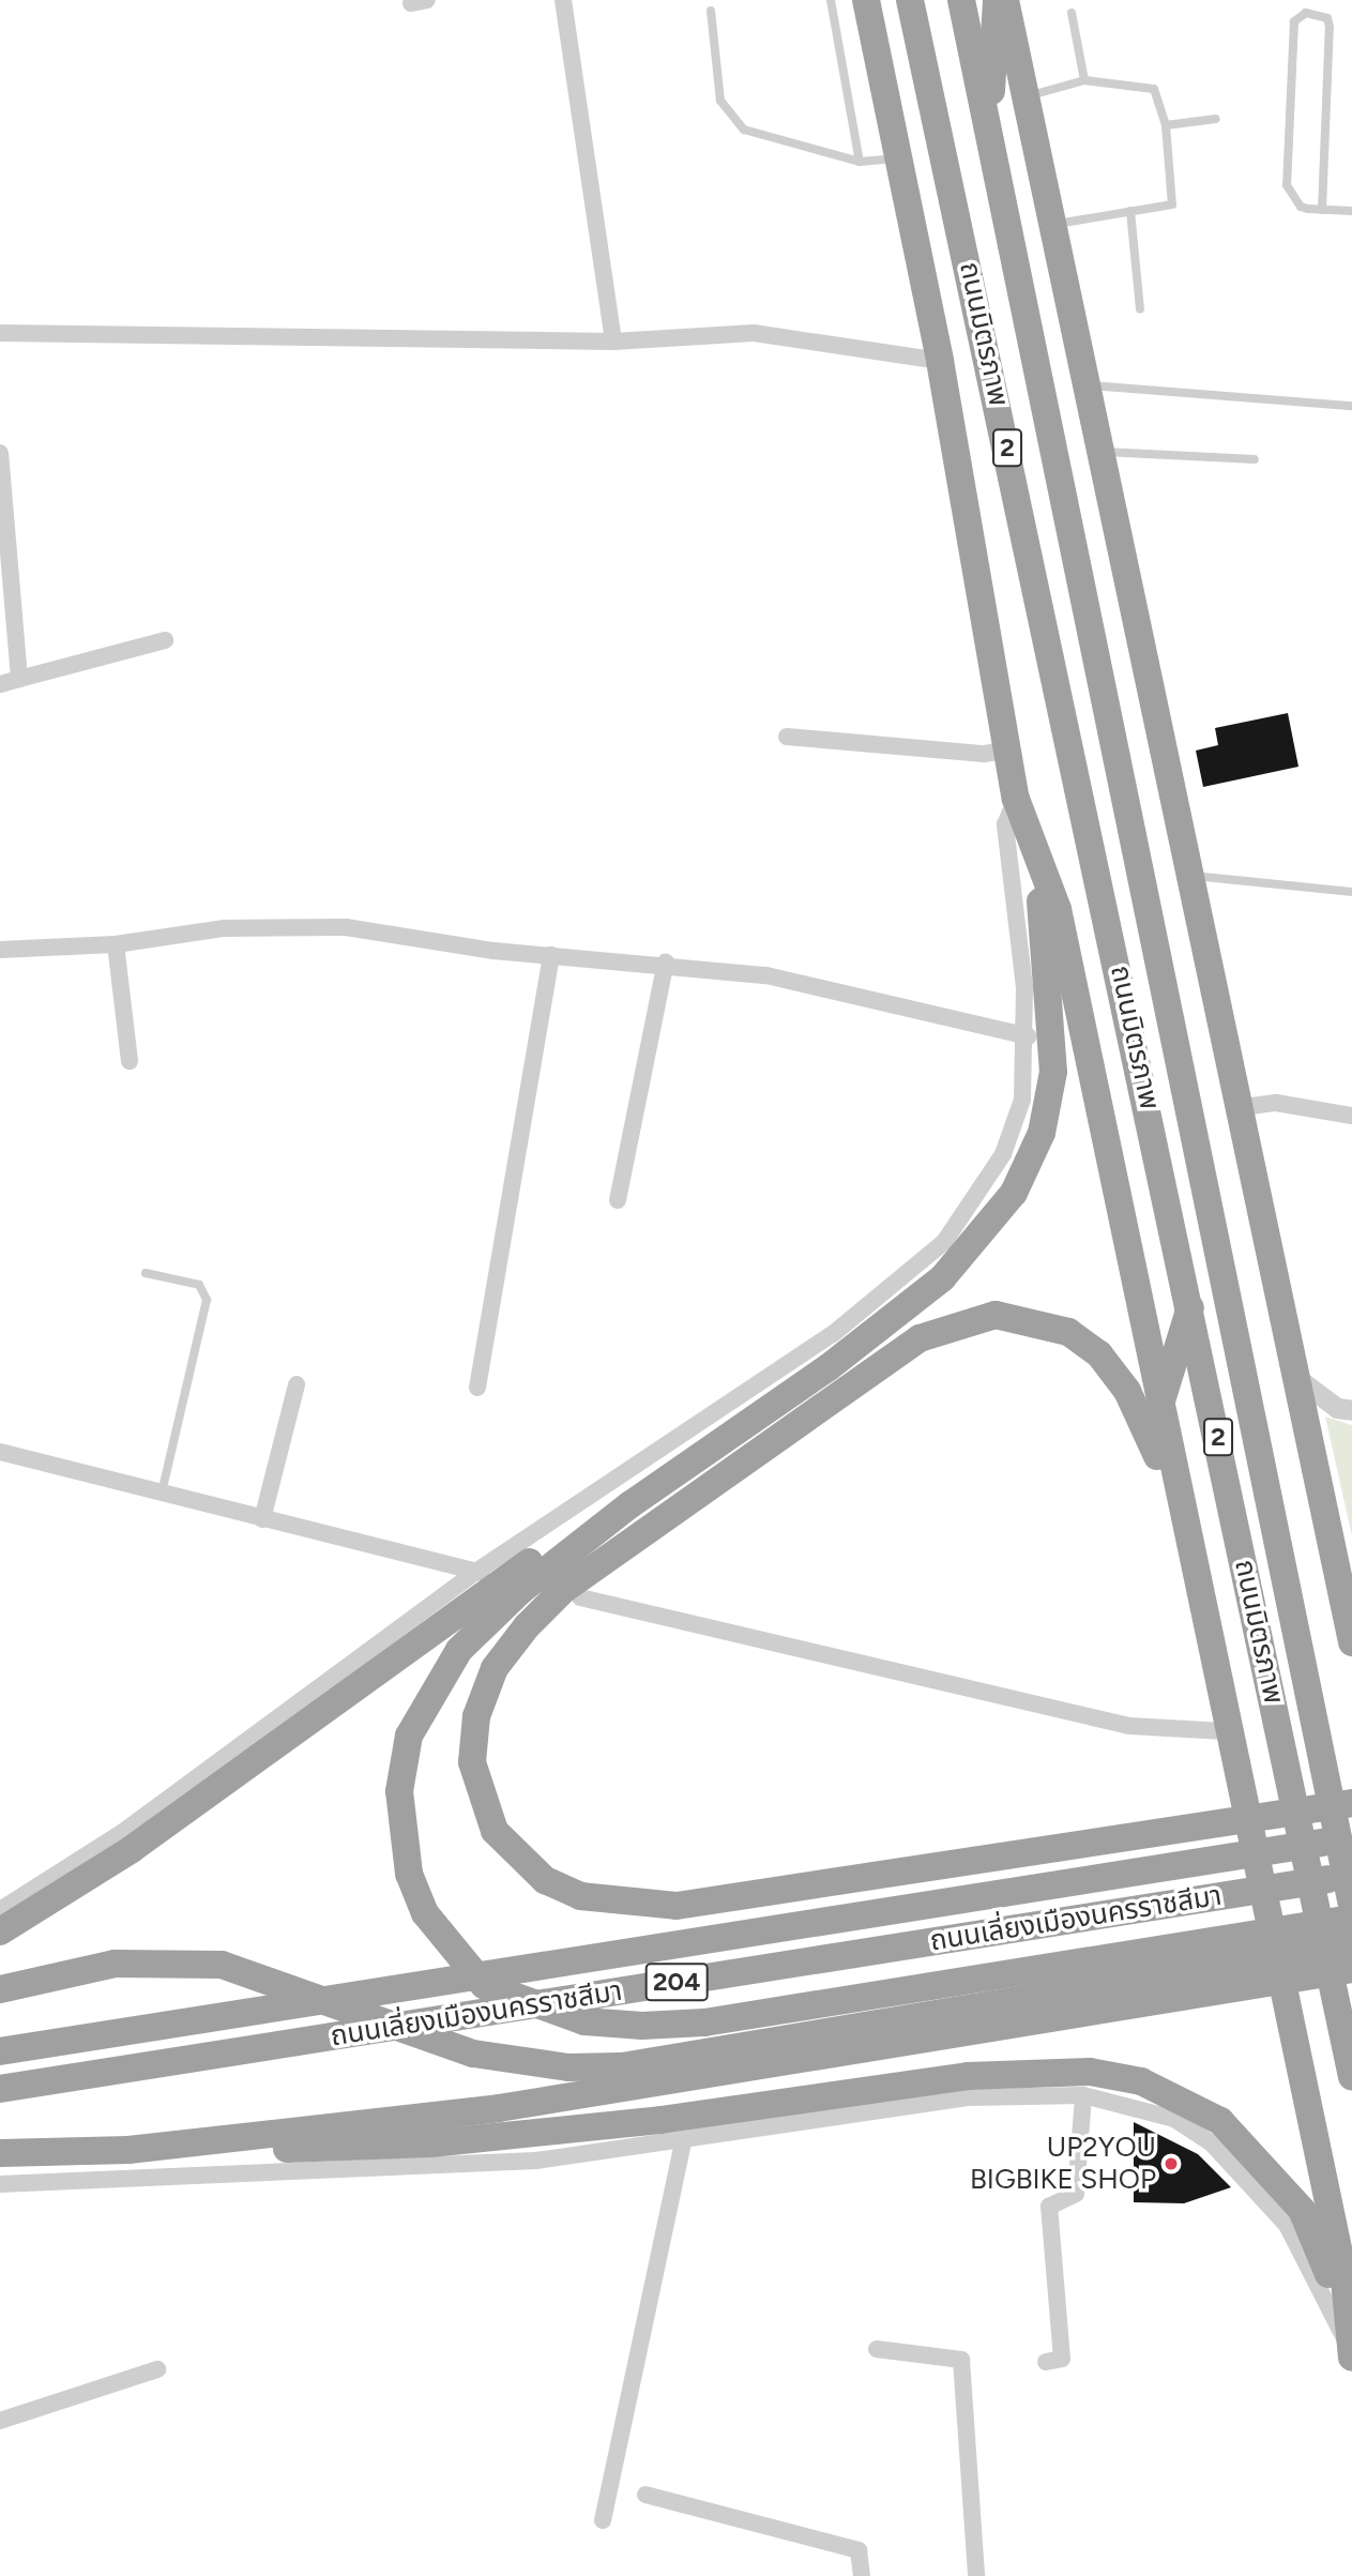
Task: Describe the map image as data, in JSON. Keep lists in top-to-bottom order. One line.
{"streets":{"highway":["ถนนมิตรภาพ","2","ถนนเลี่ยงเมืองนครราชสีมา","204"]},"places":["UP2YOU BIGBIKE SHOP"]}
